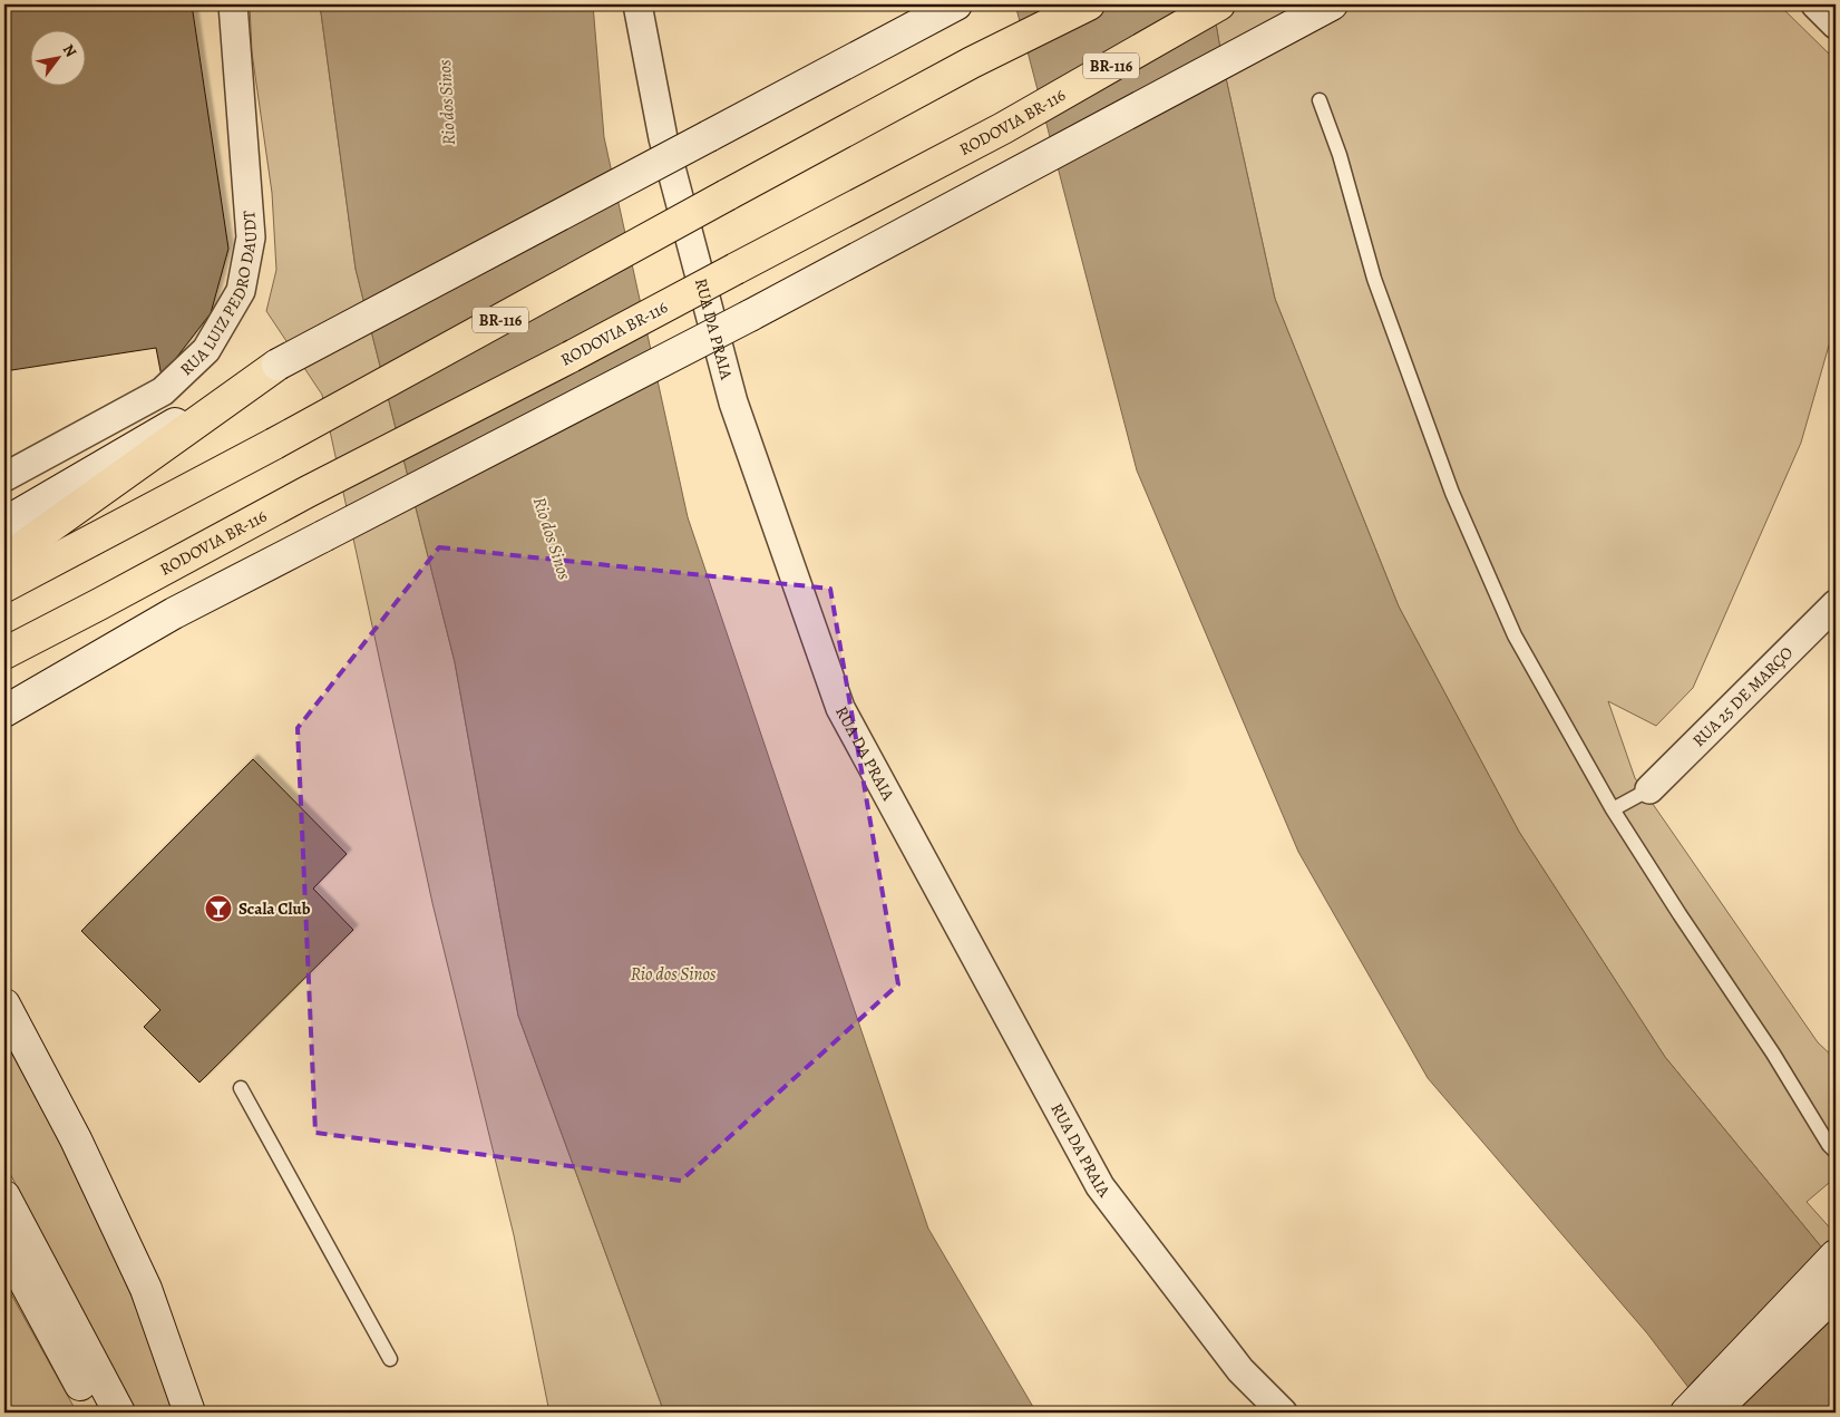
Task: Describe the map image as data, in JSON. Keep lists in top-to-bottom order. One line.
{"streets":{"highway":["BR-116","RODOVIA BR-116"],"street":["RUA LUIZ PEDRO DAUDT","RUA DA PRAIA","RUA 25 DE MARÇO"]},"water":["Rio dos Sinos"],"places":{"bar":["Scala Club"]},"north":"top right"}
